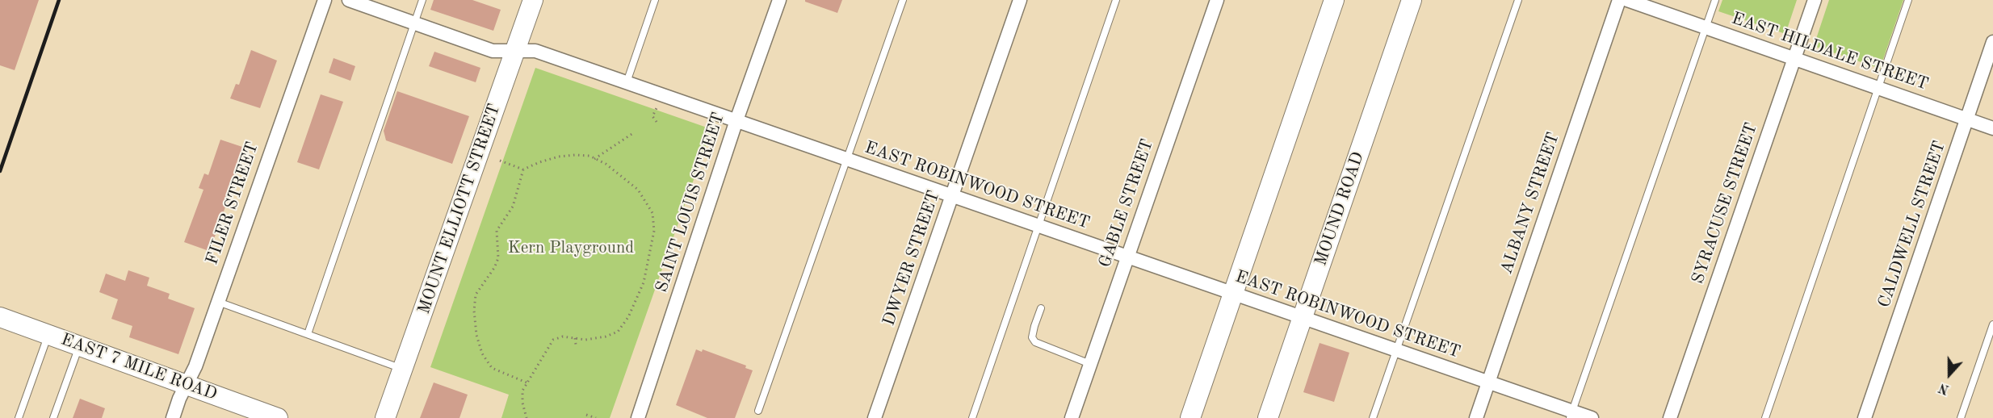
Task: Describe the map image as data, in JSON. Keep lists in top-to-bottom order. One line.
{"streets":{"main road":["MOUNT ELLIOTT STREET","MOUND ROAD","EAST 7 MILE ROAD"],"street":["EAST HILDALE STREET","EAST ROBINWOOD STREET","SAINT LOUIS STREET","FILER STREET","GABLE STREET","ALBANY STREET","SYRACUSE STREET","CALDWELL STREET","DWYER STREET"]},"crossings":[["EAST HILDALE STREET","SYRACUSE STREET"],["EAST HILDALE STREET","CALDWELL STREET"],["EAST ROBINWOOD STREET","SAINT LOUIS STREET"],["EAST ROBINWOOD STREET","GABLE STREET"],["EAST ROBINWOOD STREET","ALBANY STREET"],["EAST ROBINWOOD STREET","MOUNT ELLIOTT STREET"],["EAST ROBINWOOD STREET","MOUND ROAD"],["EAST ROBINWOOD STREET","DWYER STREET"],["FILER STREET","EAST 7 MILE ROAD"]],"parks":["Kern Playground"],"north":"bottom"}
